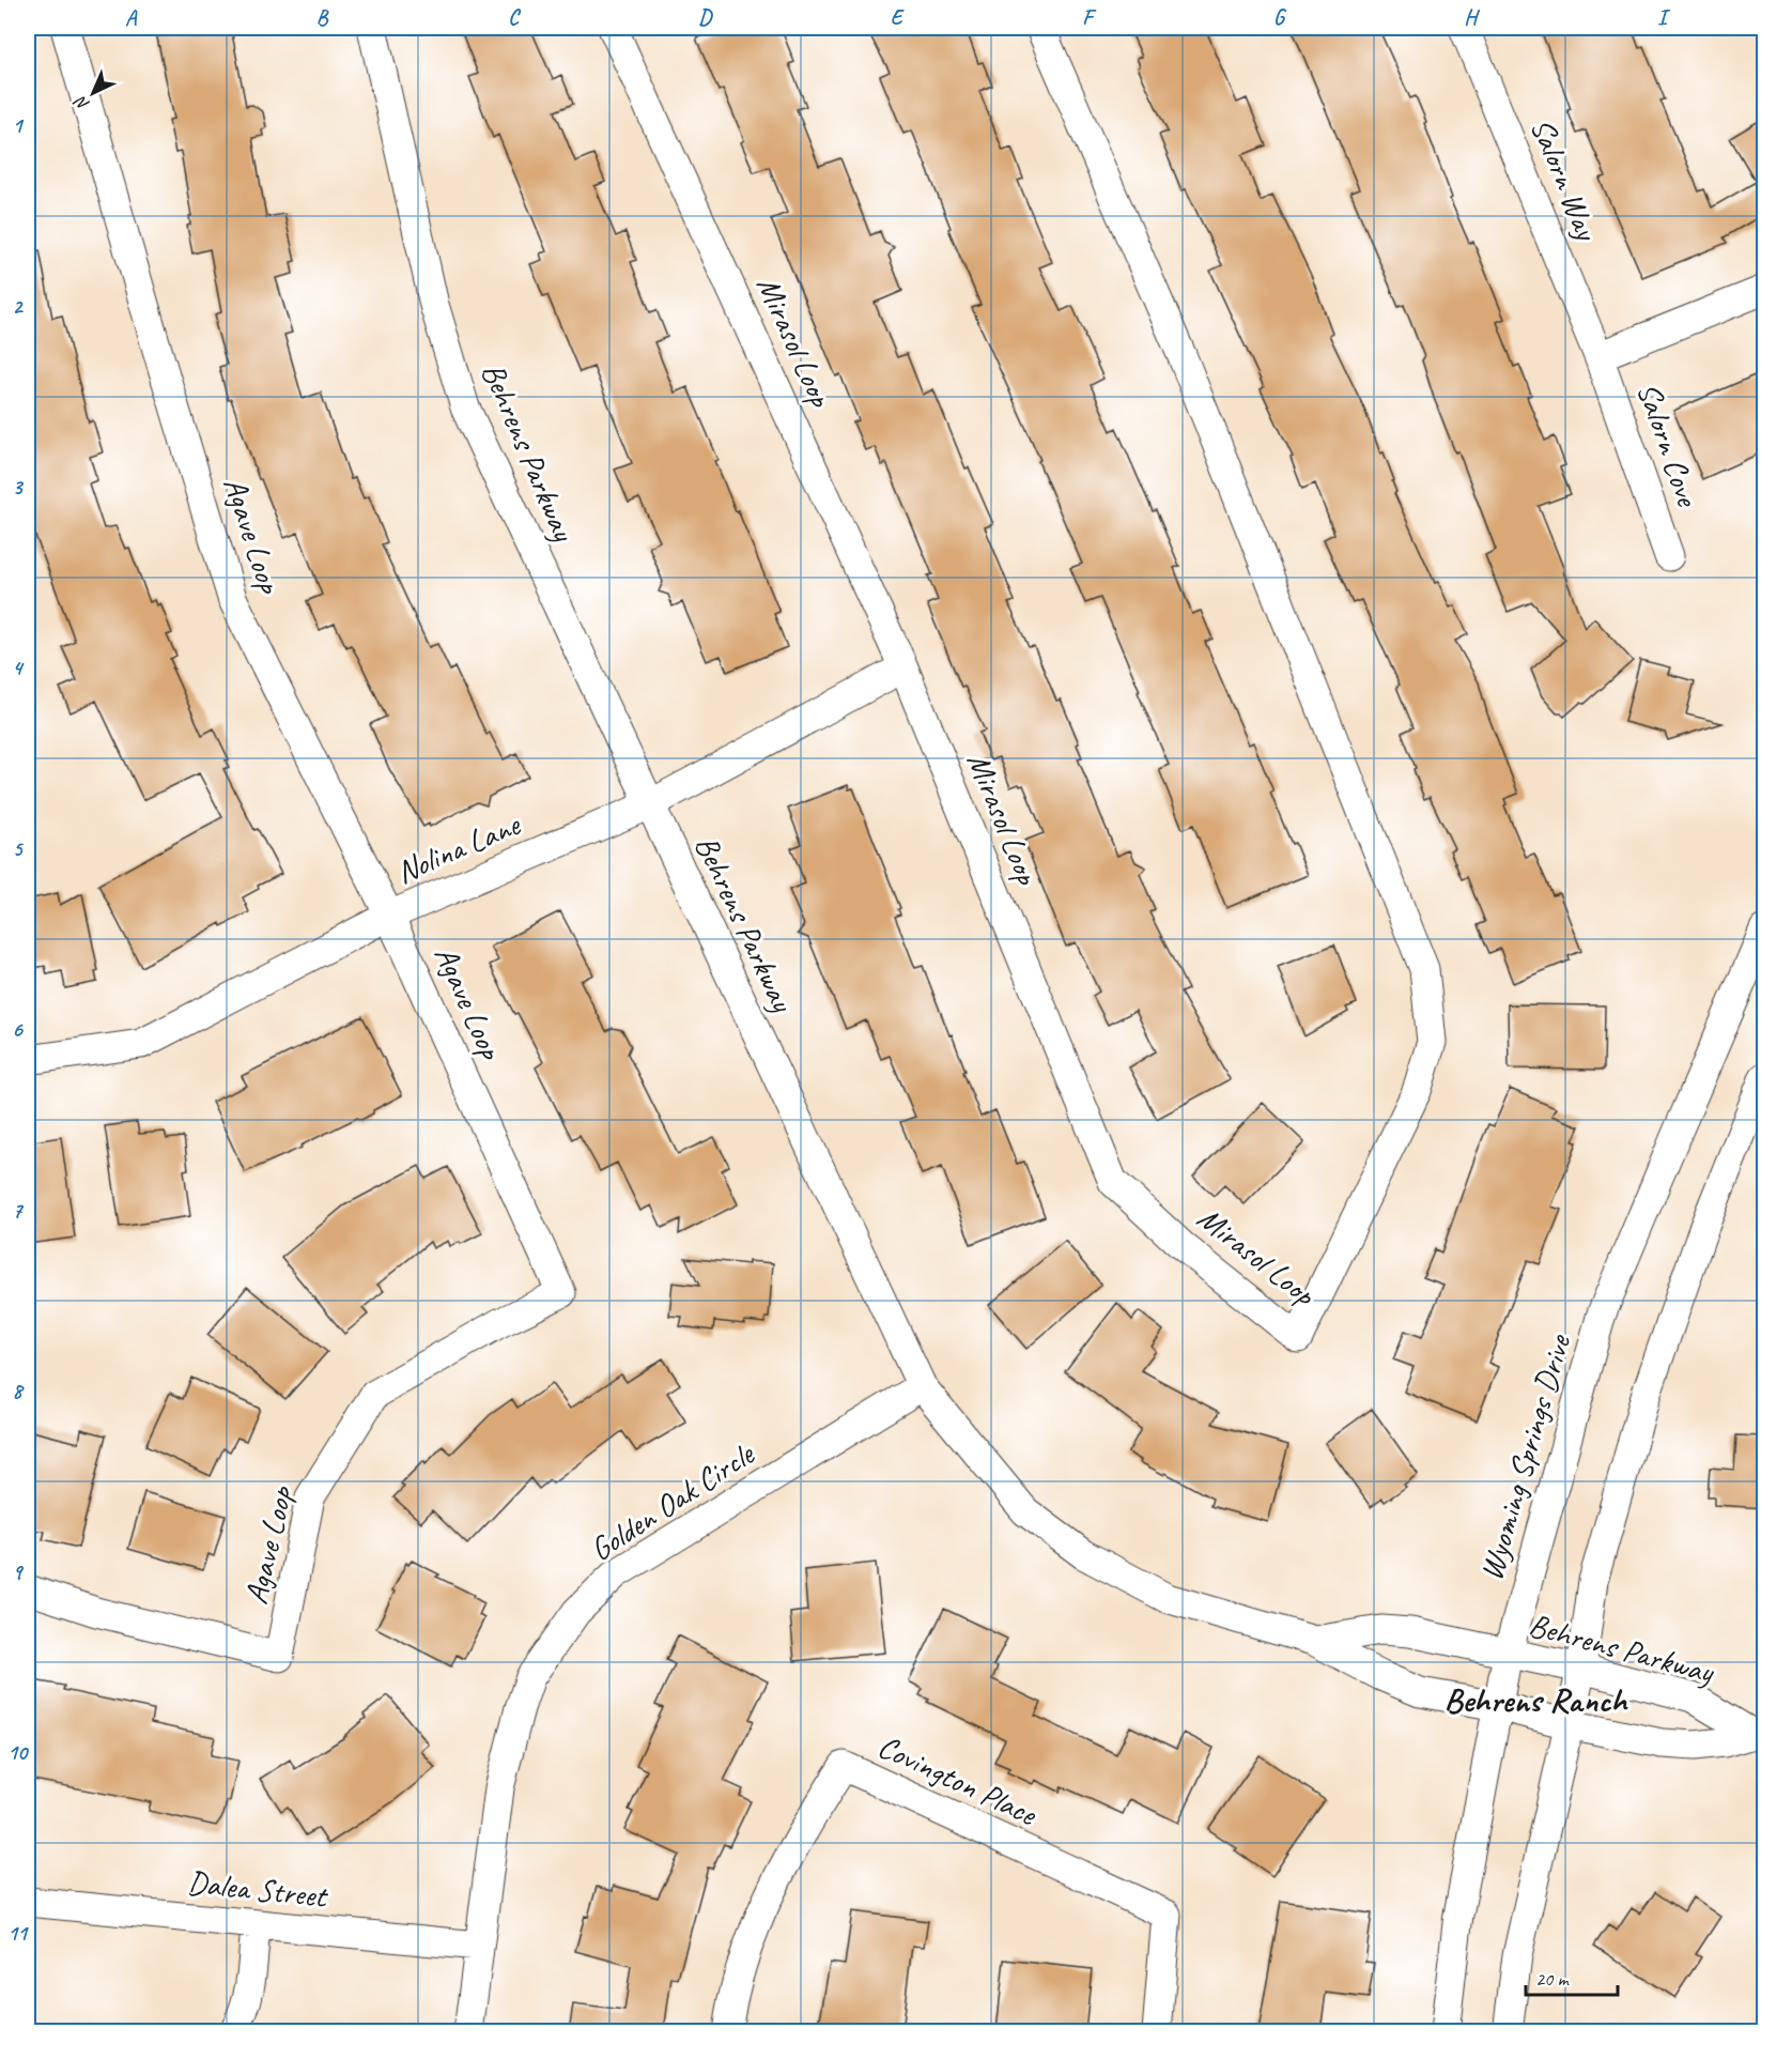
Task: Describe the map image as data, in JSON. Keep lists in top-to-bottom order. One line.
{"streets":{"street":["Salorn Way","Mirasol Loop","Salorn Cove","Behrens Parkway","Agave Loop","Nolina Lane","Wyoming Springs Drive","Golden Oak Circle","Covington Place","Dalea Street"]},"crossings":[["Salorn Way","Salorn Cove"],["Mirasol Loop","Nolina Lane"],["Behrens Parkway","Nolina Lane"],["Behrens Parkway","Wyoming Springs Drive"],["Behrens Parkway","Golden Oak Circle"],["Agave Loop","Nolina Lane"],["Golden Oak Circle","Dalea Street"]],"districts":["Behrens Ranch"],"scale_bar":"20 m","north":"bottom left","grid":{"columns":["A","B","C","D","E","F","G","H","I"],"rows":["1","2","3","4","5","6","7","8","9","10","11"]}}
